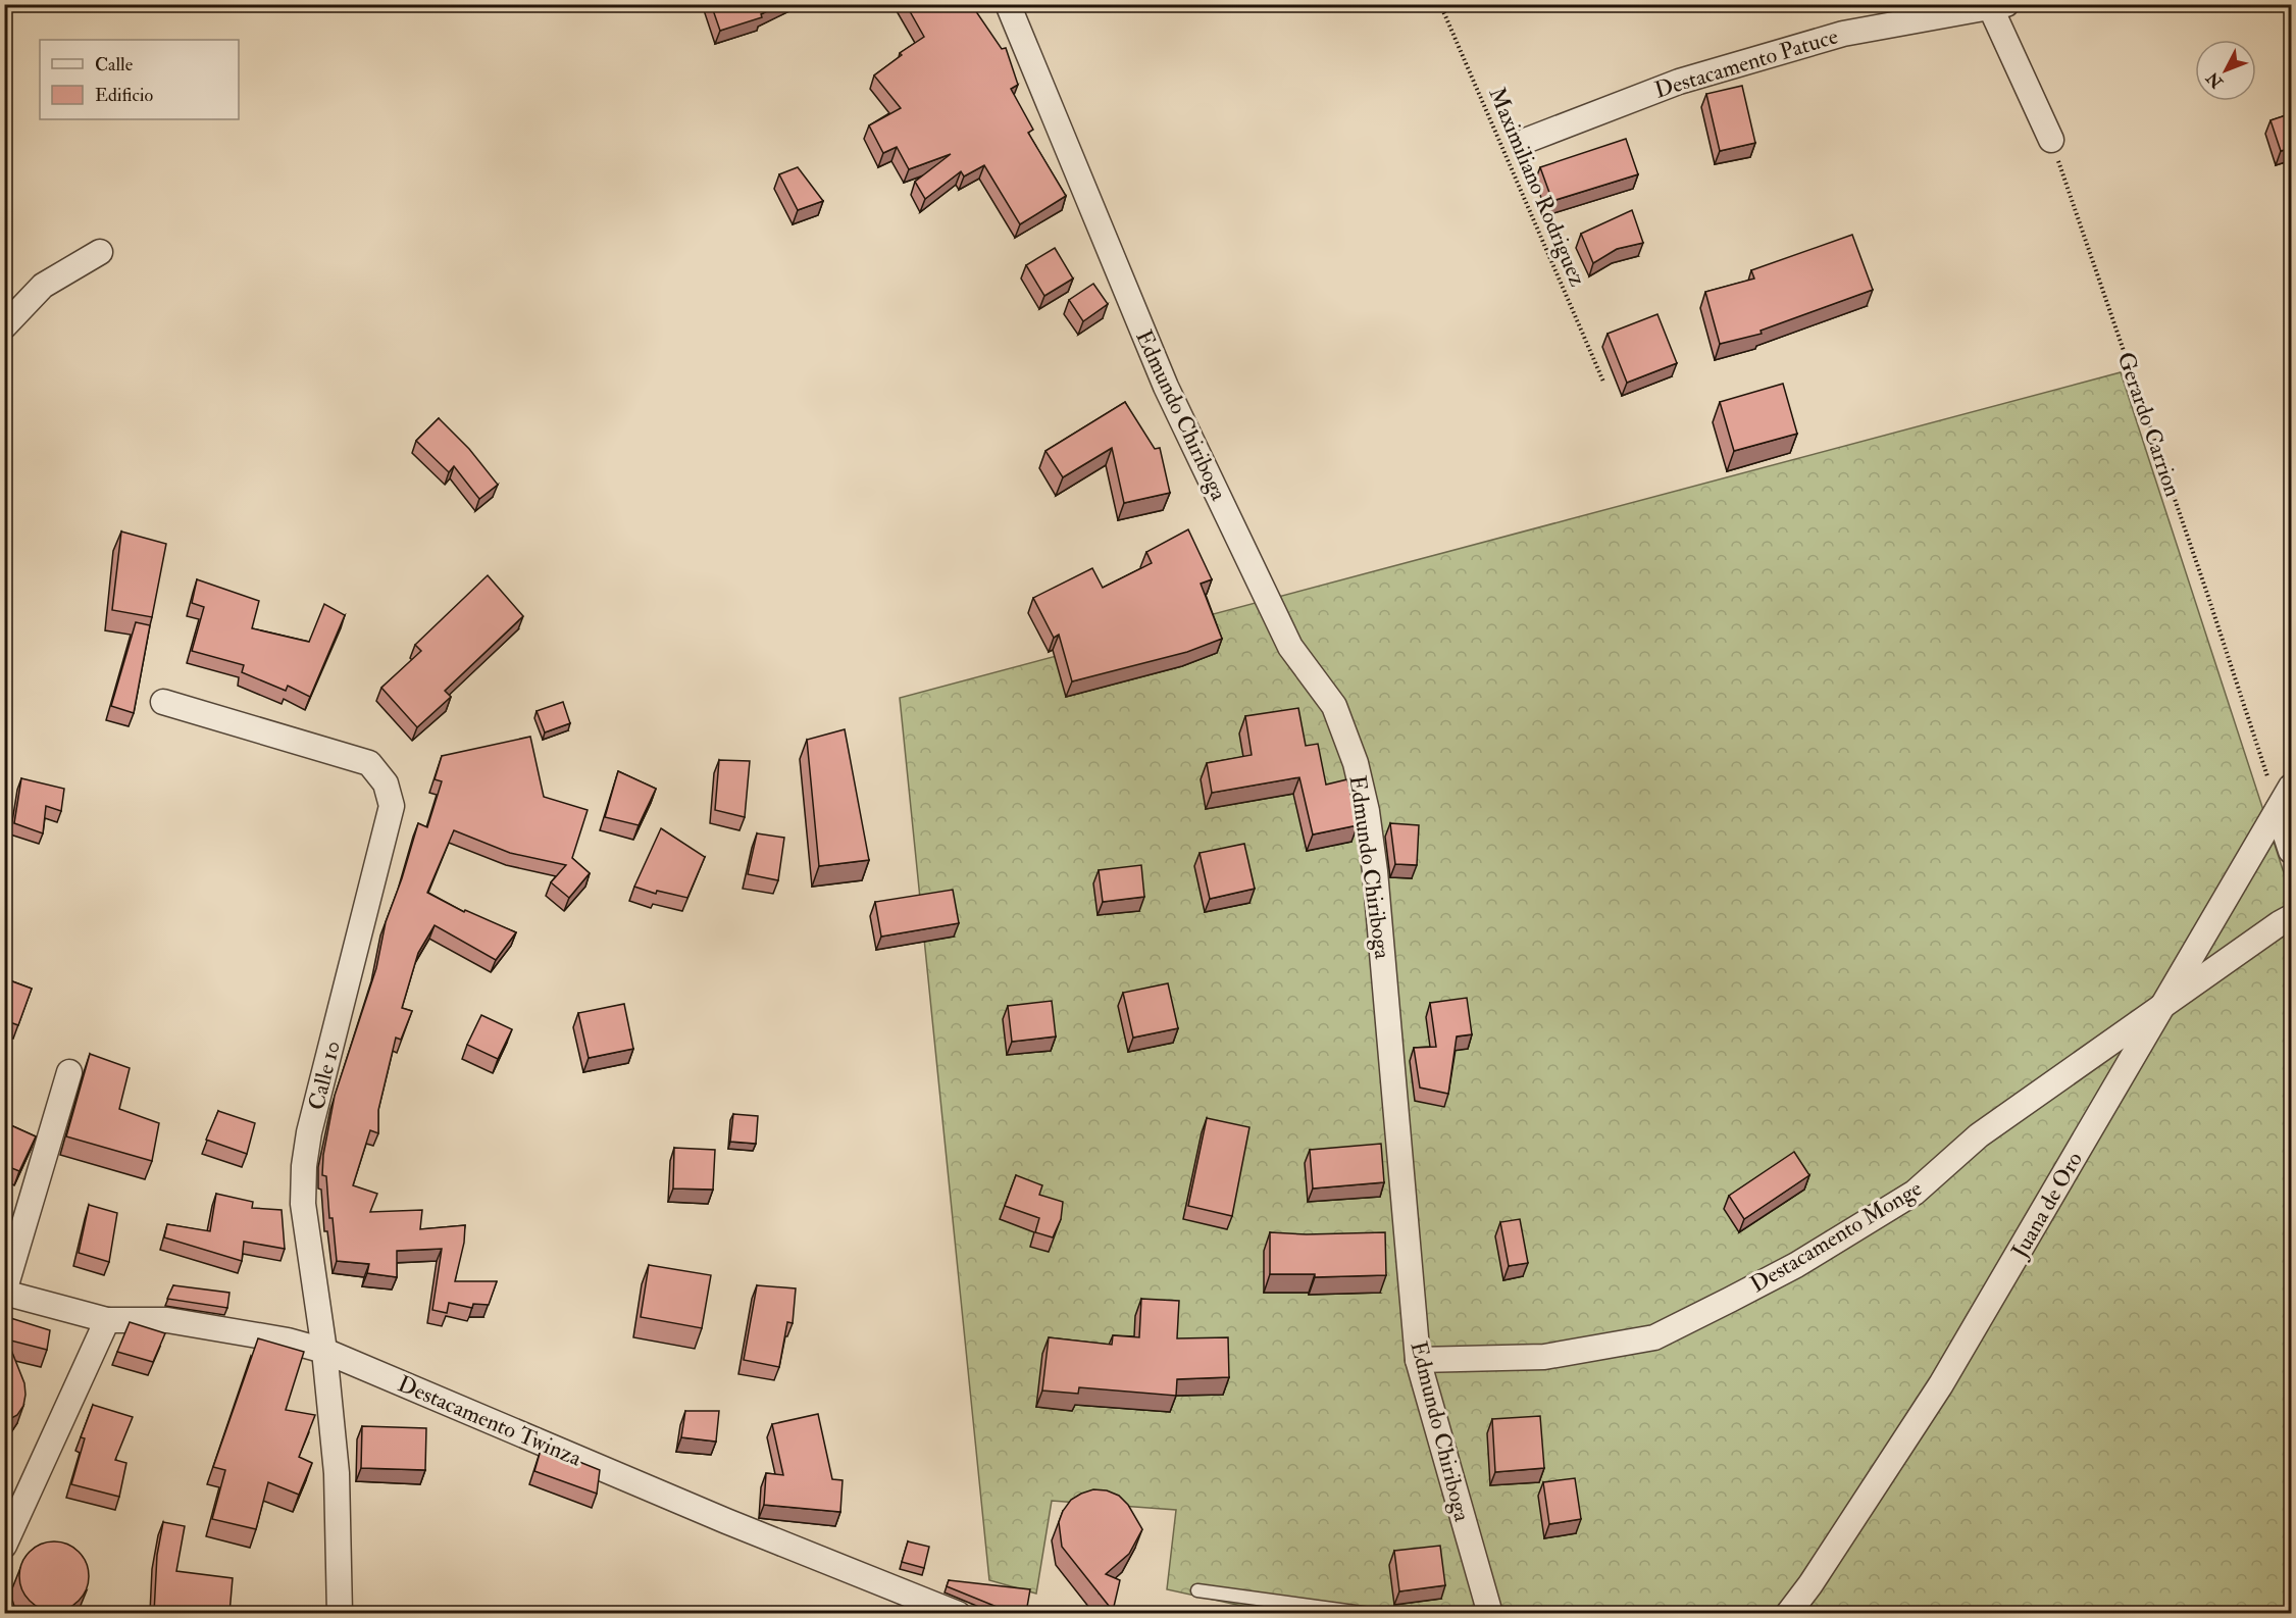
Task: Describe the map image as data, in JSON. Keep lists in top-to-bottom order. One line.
{"streets":{"street":["Destacamento Patuce","Edmundo Chiriboga","Calle 10","Juana de Oro","Destacamento Monge","Destacamento Twinza"],"path":["Maximiliano Rodriguez","Gerardo Carrion"]},"crossings":[["Edmundo Chiriboga","Destacamento Monge"],["Gerardo Carrion","Juana de Oro"],["Calle 10","Destacamento Twinza"],["Juana de Oro","Destacamento Monge"]],"legend":["Calle","Edificio"],"north":"bottom left"}
